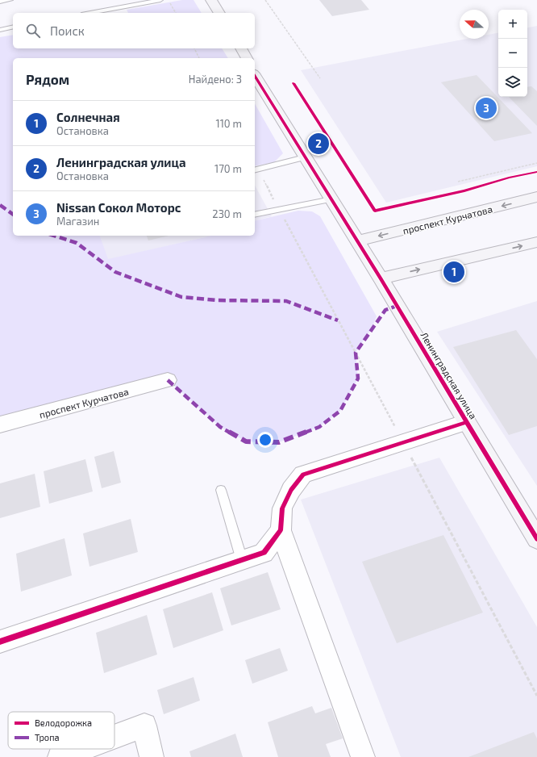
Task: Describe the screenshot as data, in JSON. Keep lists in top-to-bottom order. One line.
{"streets":{"street":["проспект Курчатова","Ленинградская улица"]},"crossings":[["проспект Курчатова","Ленинградская улица"]],"legend":["Велодорожка","Тропа"],"north":"left","page":{"map_buttons":["+","−"],"search":"Поиск","heading":["Рядом","Найдено: 3"],"pins":["3","2","1"],"list":[{"mark":"1","name":"Солнечная","note":"Остановка","value":"110 m"},{"mark":"2","name":"Ленинградская улица","note":"Остановка","value":"170 m"},{"mark":"3","name":"Nissan Сокол Моторс","note":"Магазин","value":"230 m"}]}}
